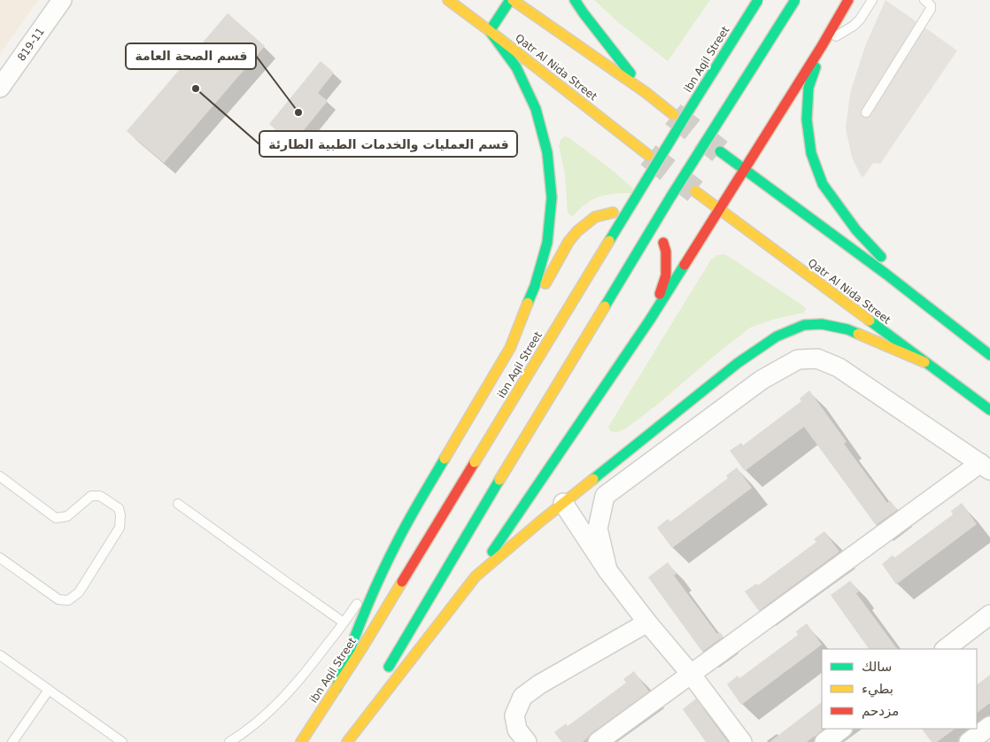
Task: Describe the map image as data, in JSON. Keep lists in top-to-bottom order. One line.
{"streets":{"main road":["ibn Aqil Street","Qatr Al Nida Street"],"street":["819-11"]},"places":["قسم العمليات والخدمات الطبية الطارئة","قسم الصحة العامة"],"legend":["سالك","بطيء","مزدحم"]}
